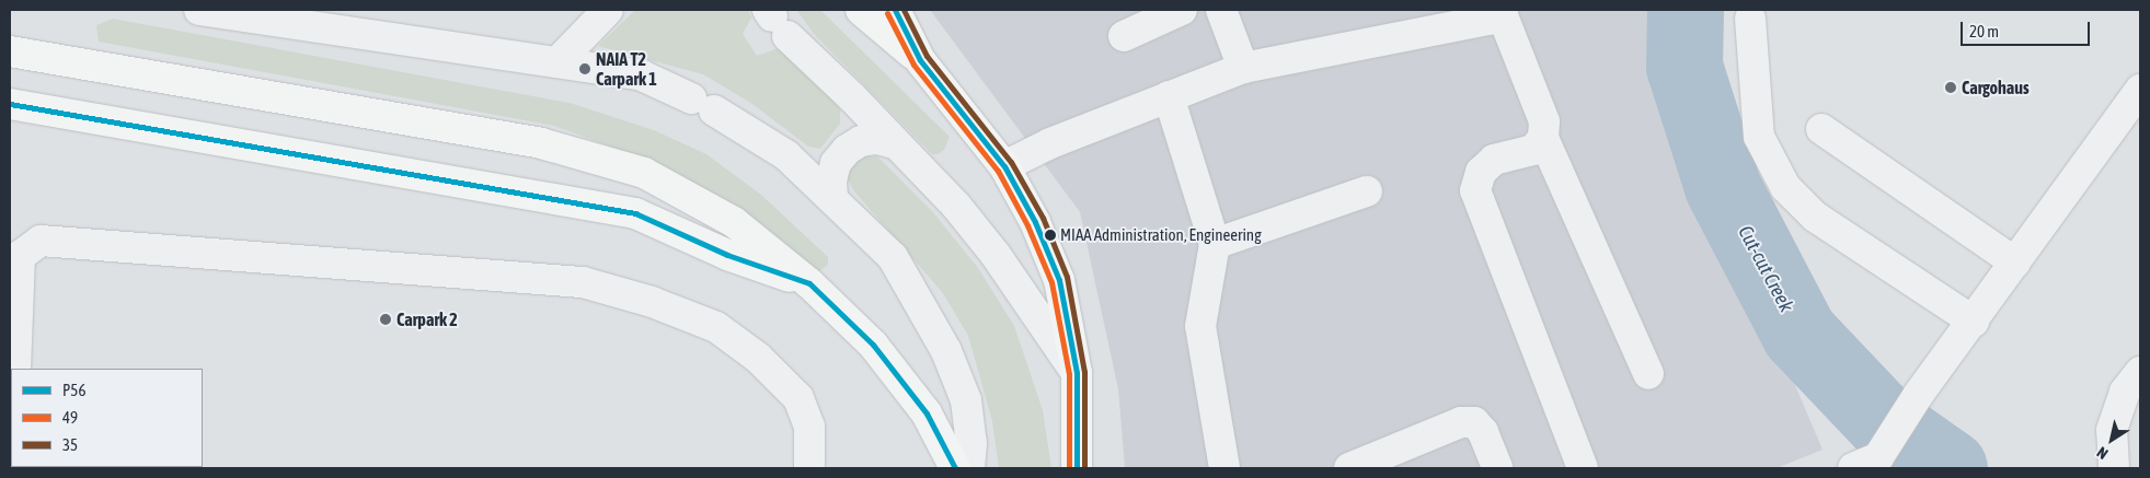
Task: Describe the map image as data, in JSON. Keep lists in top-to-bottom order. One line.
{"water":["Cut-cut Creek"],"places":["NAIA T2 Carpark 1","Cargohaus","MIAA Administration, Engineering","Carpark 2"],"lines":["transit line P56","transit line 35","transit line 49"],"legend":["P56","49","35"],"scale_bar":"20 m","north":"bottom left"}
